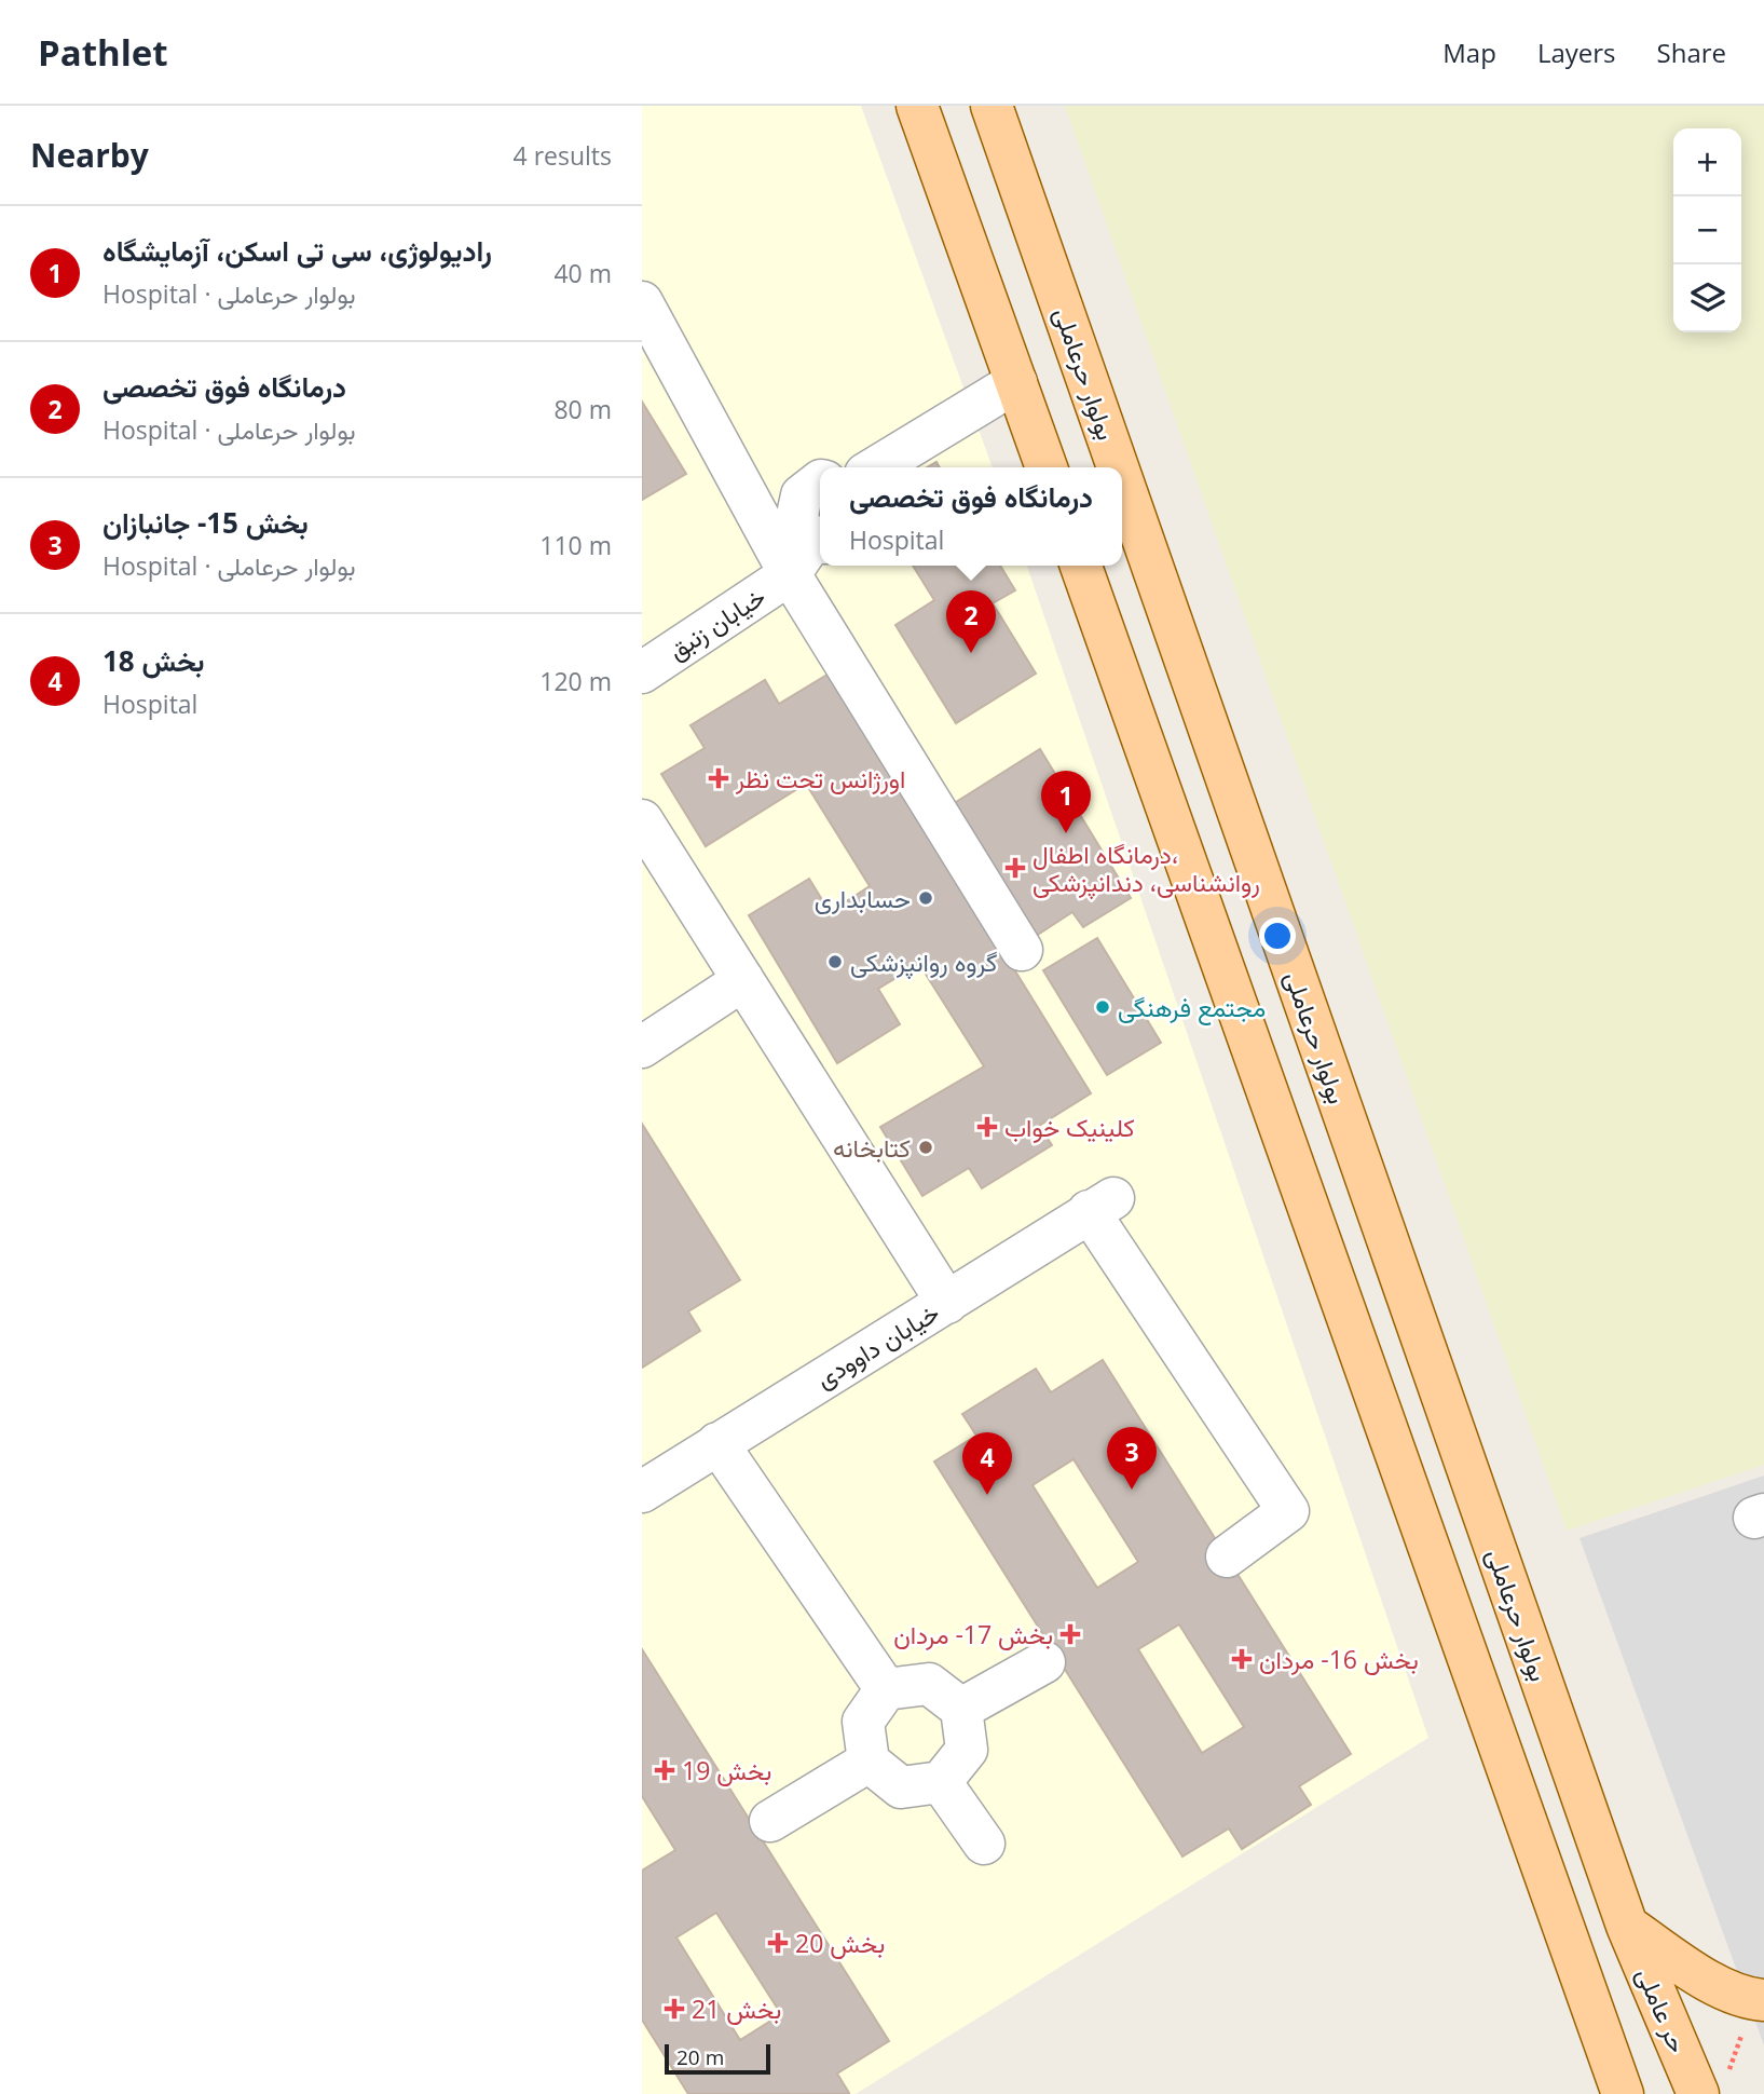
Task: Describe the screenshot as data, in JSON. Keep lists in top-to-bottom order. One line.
{"streets":{"main road":["بولوار حرعاملی","حر عاملی"],"lane":["خیابان زنبق","خیابان داوودی"]},"crossings":[["بولوار حرعاملی","حر عاملی"]],"places":{"health":["اورژانس تحت نظر","درمانگاه اطفال، روانشناسی، دندانپزشکی","کلینیک خواب","بخش 17- مردان","بخش 16- مردان","بخش 19","بخش 20","بخش 21"],"other":["حسابداری","گروه روانپزشکی","مجتمع فرهنگی","کتابخانه"]},"scale_bar":"20 m","page":{"header":"Pathlet","nav":["Map","Layers","Share"],"heading":["Nearby","4 results"],"map_buttons":["+","−"],"list":[{"mark":"1","name":"رادیولوژی، سی تی اسکن، آزمایشگاه","note":"Hospital · بولوار حرعاملی","value":"40 m"},{"mark":"2","name":"درمانگاه فوق تخصصی","note":"Hospital · بولوار حرعاملی","value":"80 m"},{"mark":"3","name":"بخش 15- جانبازان","note":"Hospital · بولوار حرعاملی","value":"110 m"},{"mark":"4","name":"بخش 18","note":"Hospital","value":"120 m"}],"popup":["درمانگاه فوق تخصصی","Hospital"],"pins":["2","1","3","4"],"scale":"20 m"}}
